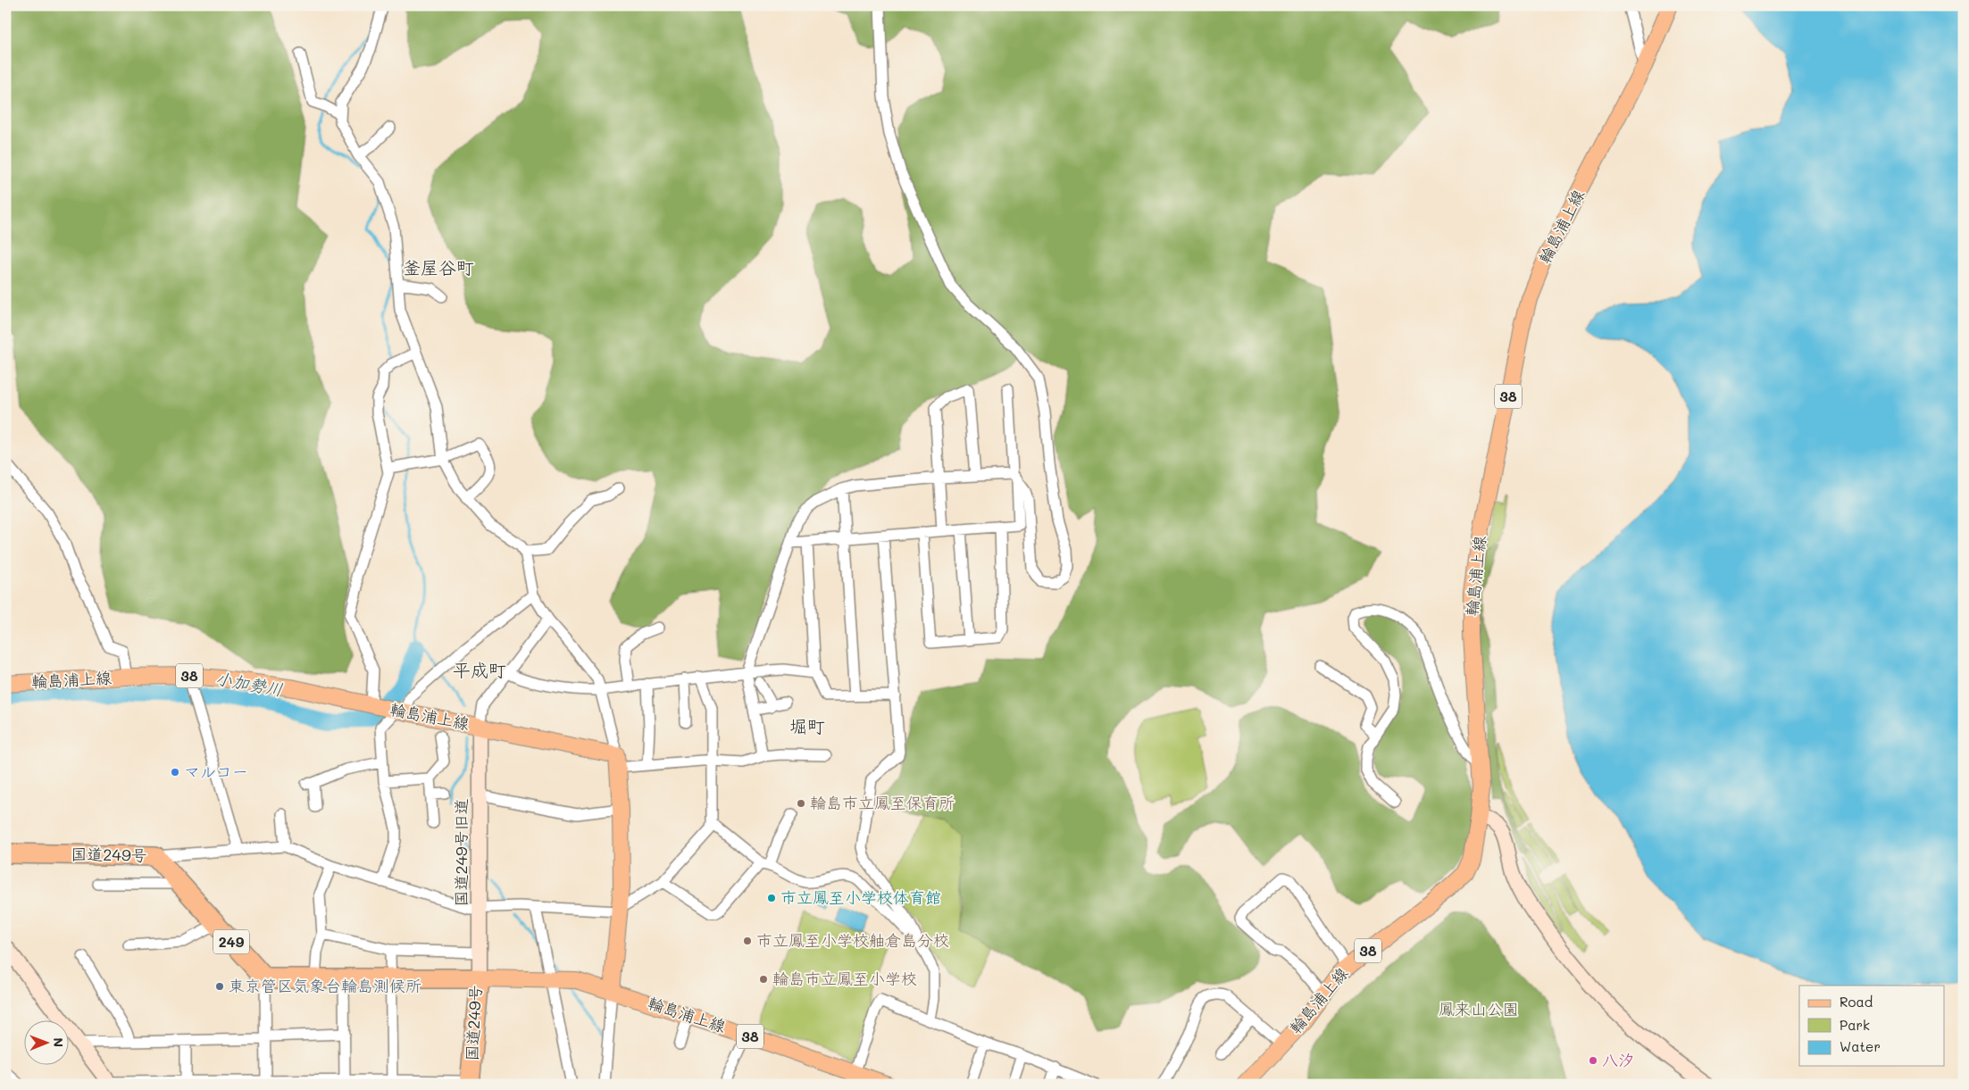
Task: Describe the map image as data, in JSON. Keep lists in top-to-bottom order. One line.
{"streets":{"highway":["国道249号","249"],"main road":["輪島浦上線","38"],"street":["国道249号旧道"]},"crossings":[["輪島浦上線","国道249号旧道"],["輪島浦上線","国道249号"],["国道249号旧道","国道249号"]],"districts":["釜屋谷町","平成町","堀町"],"water":["小加勢川"],"parks":["鳳来山公園"],"places":["マルコー","輪島市立鳳至保育所","市立鳳至小学校体育館","市立鳳至小学校舳倉島分校","輪島市立鳳至小学校","東京管区気象台輪島測候所","八汐"],"legend":["Road","Park","Water"],"north":"right"}
